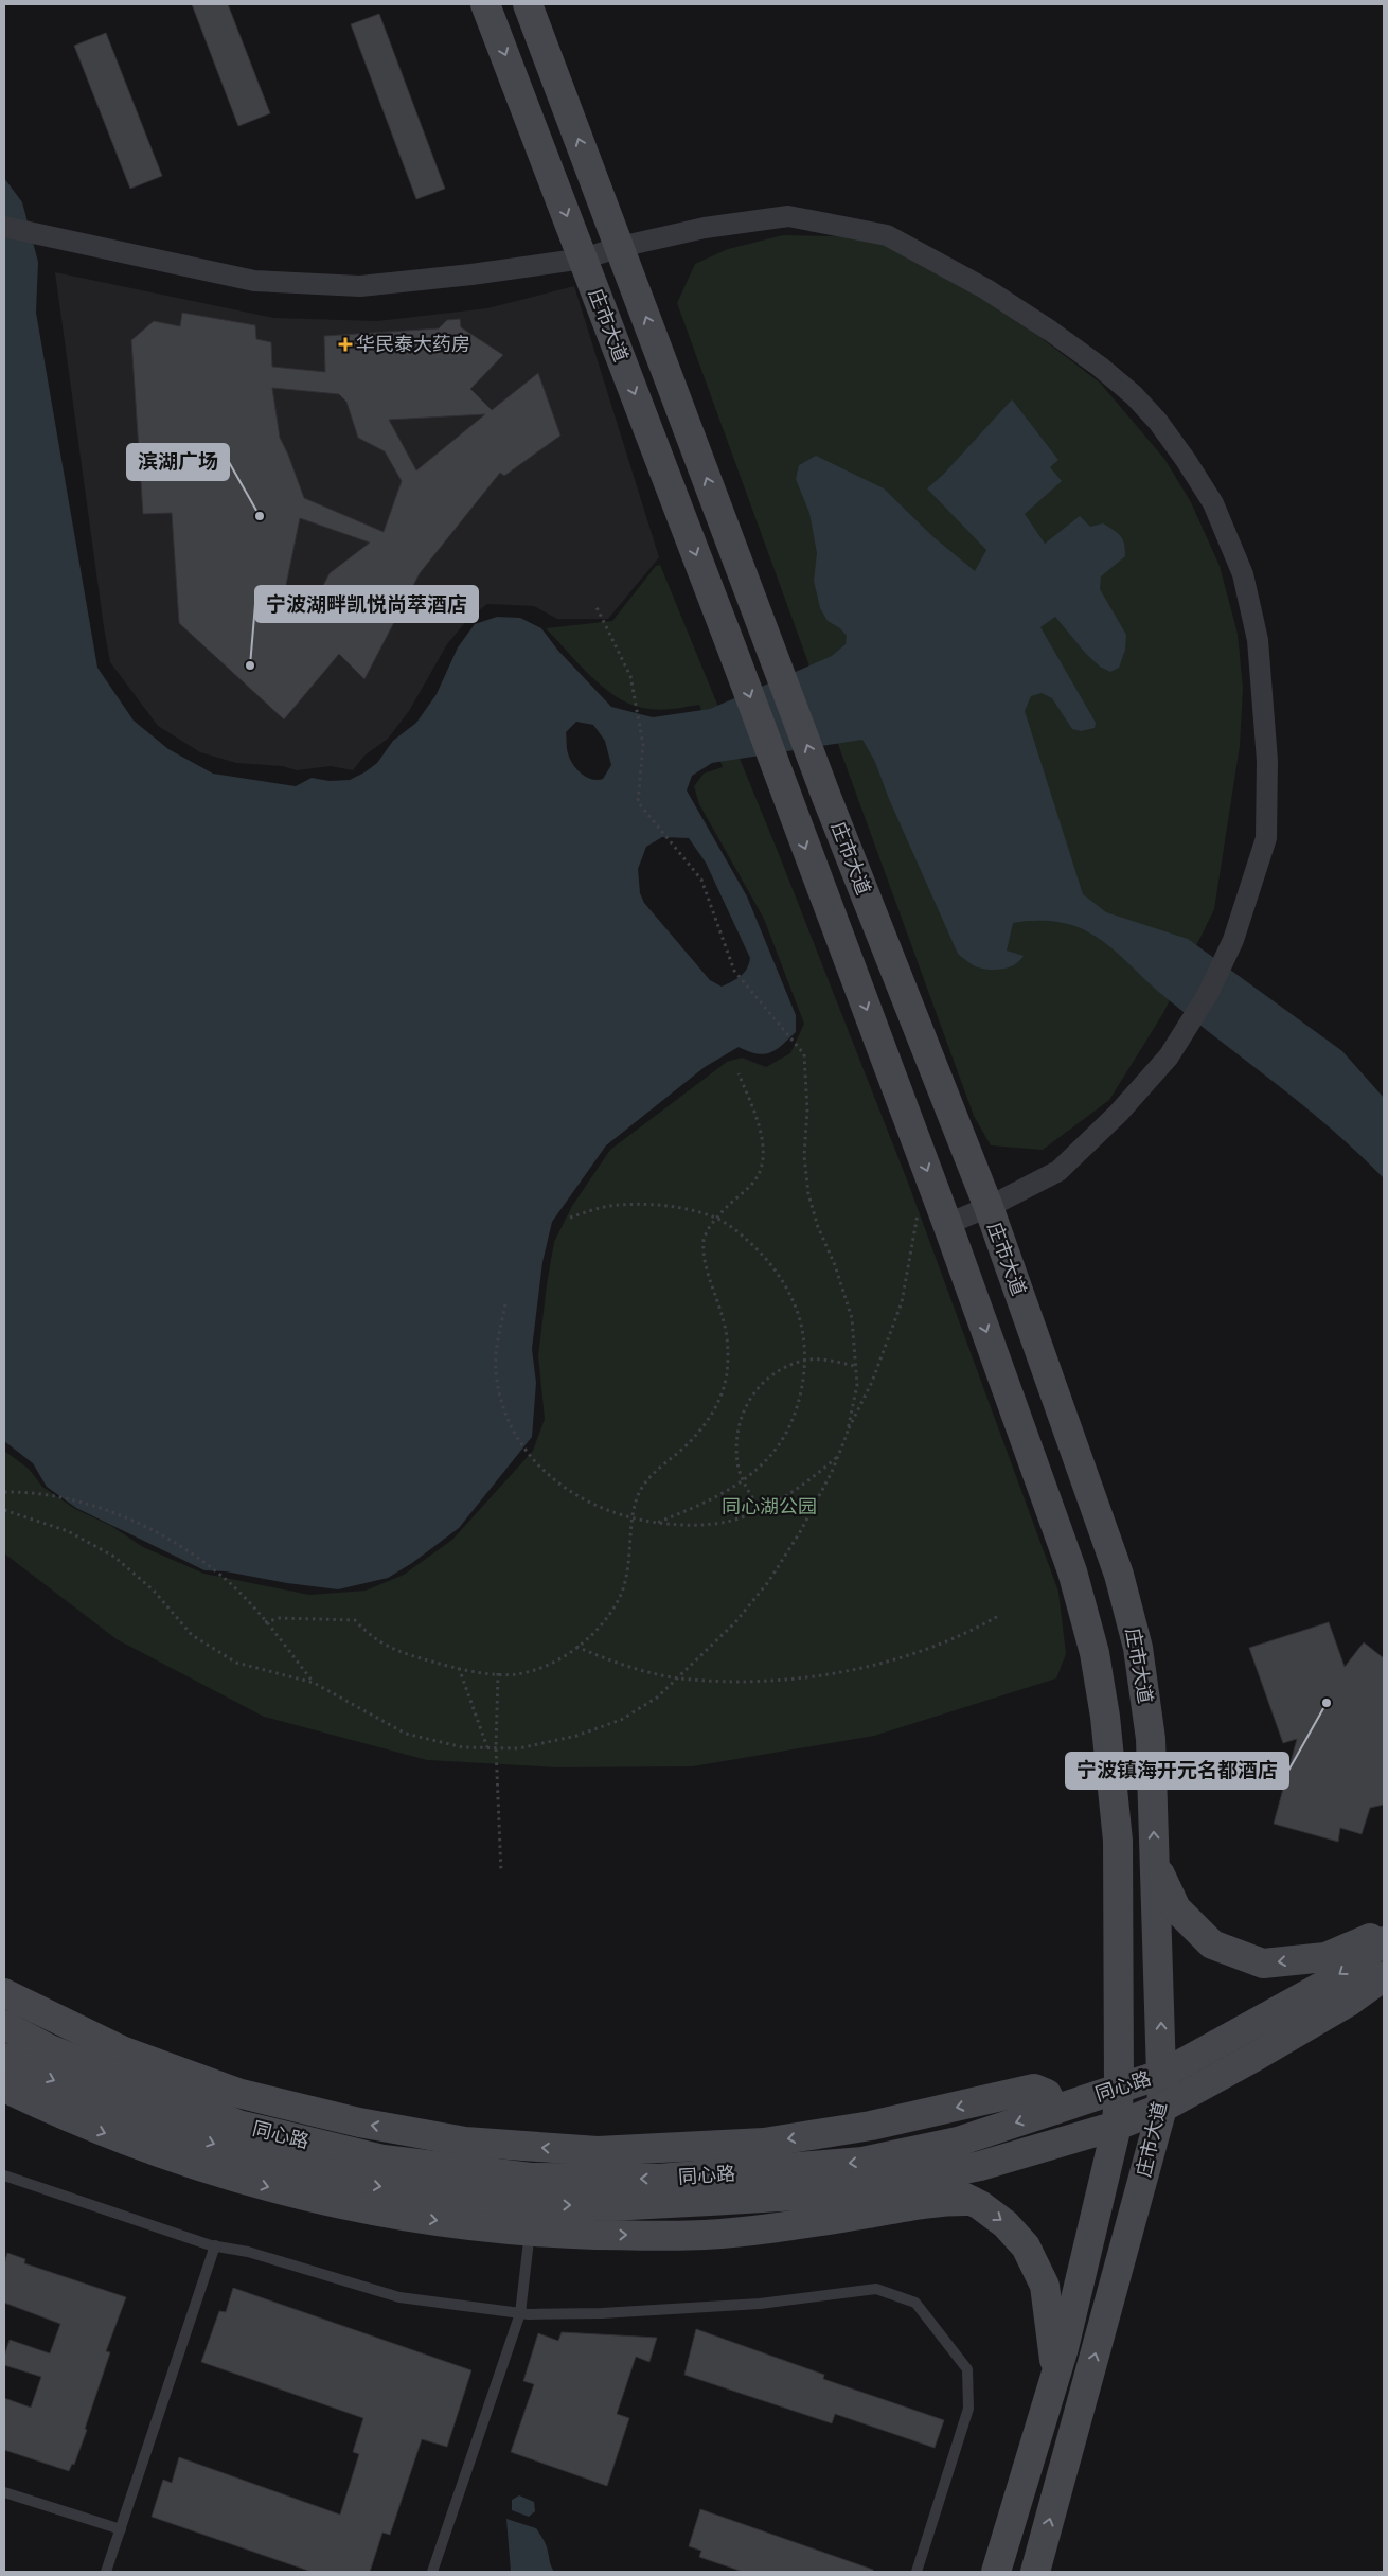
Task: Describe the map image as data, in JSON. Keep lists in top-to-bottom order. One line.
{"streets":{"main road":["庄市大道","同心路"]},"crossings":[["庄市大道","同心路"]],"parks":["同心湖公园"],"places":{"health":["华民泰大药房"],"other":["滨湖广场","宁波湖畔凯悦尚萃酒店","宁波镇海开元名都酒店"]}}
